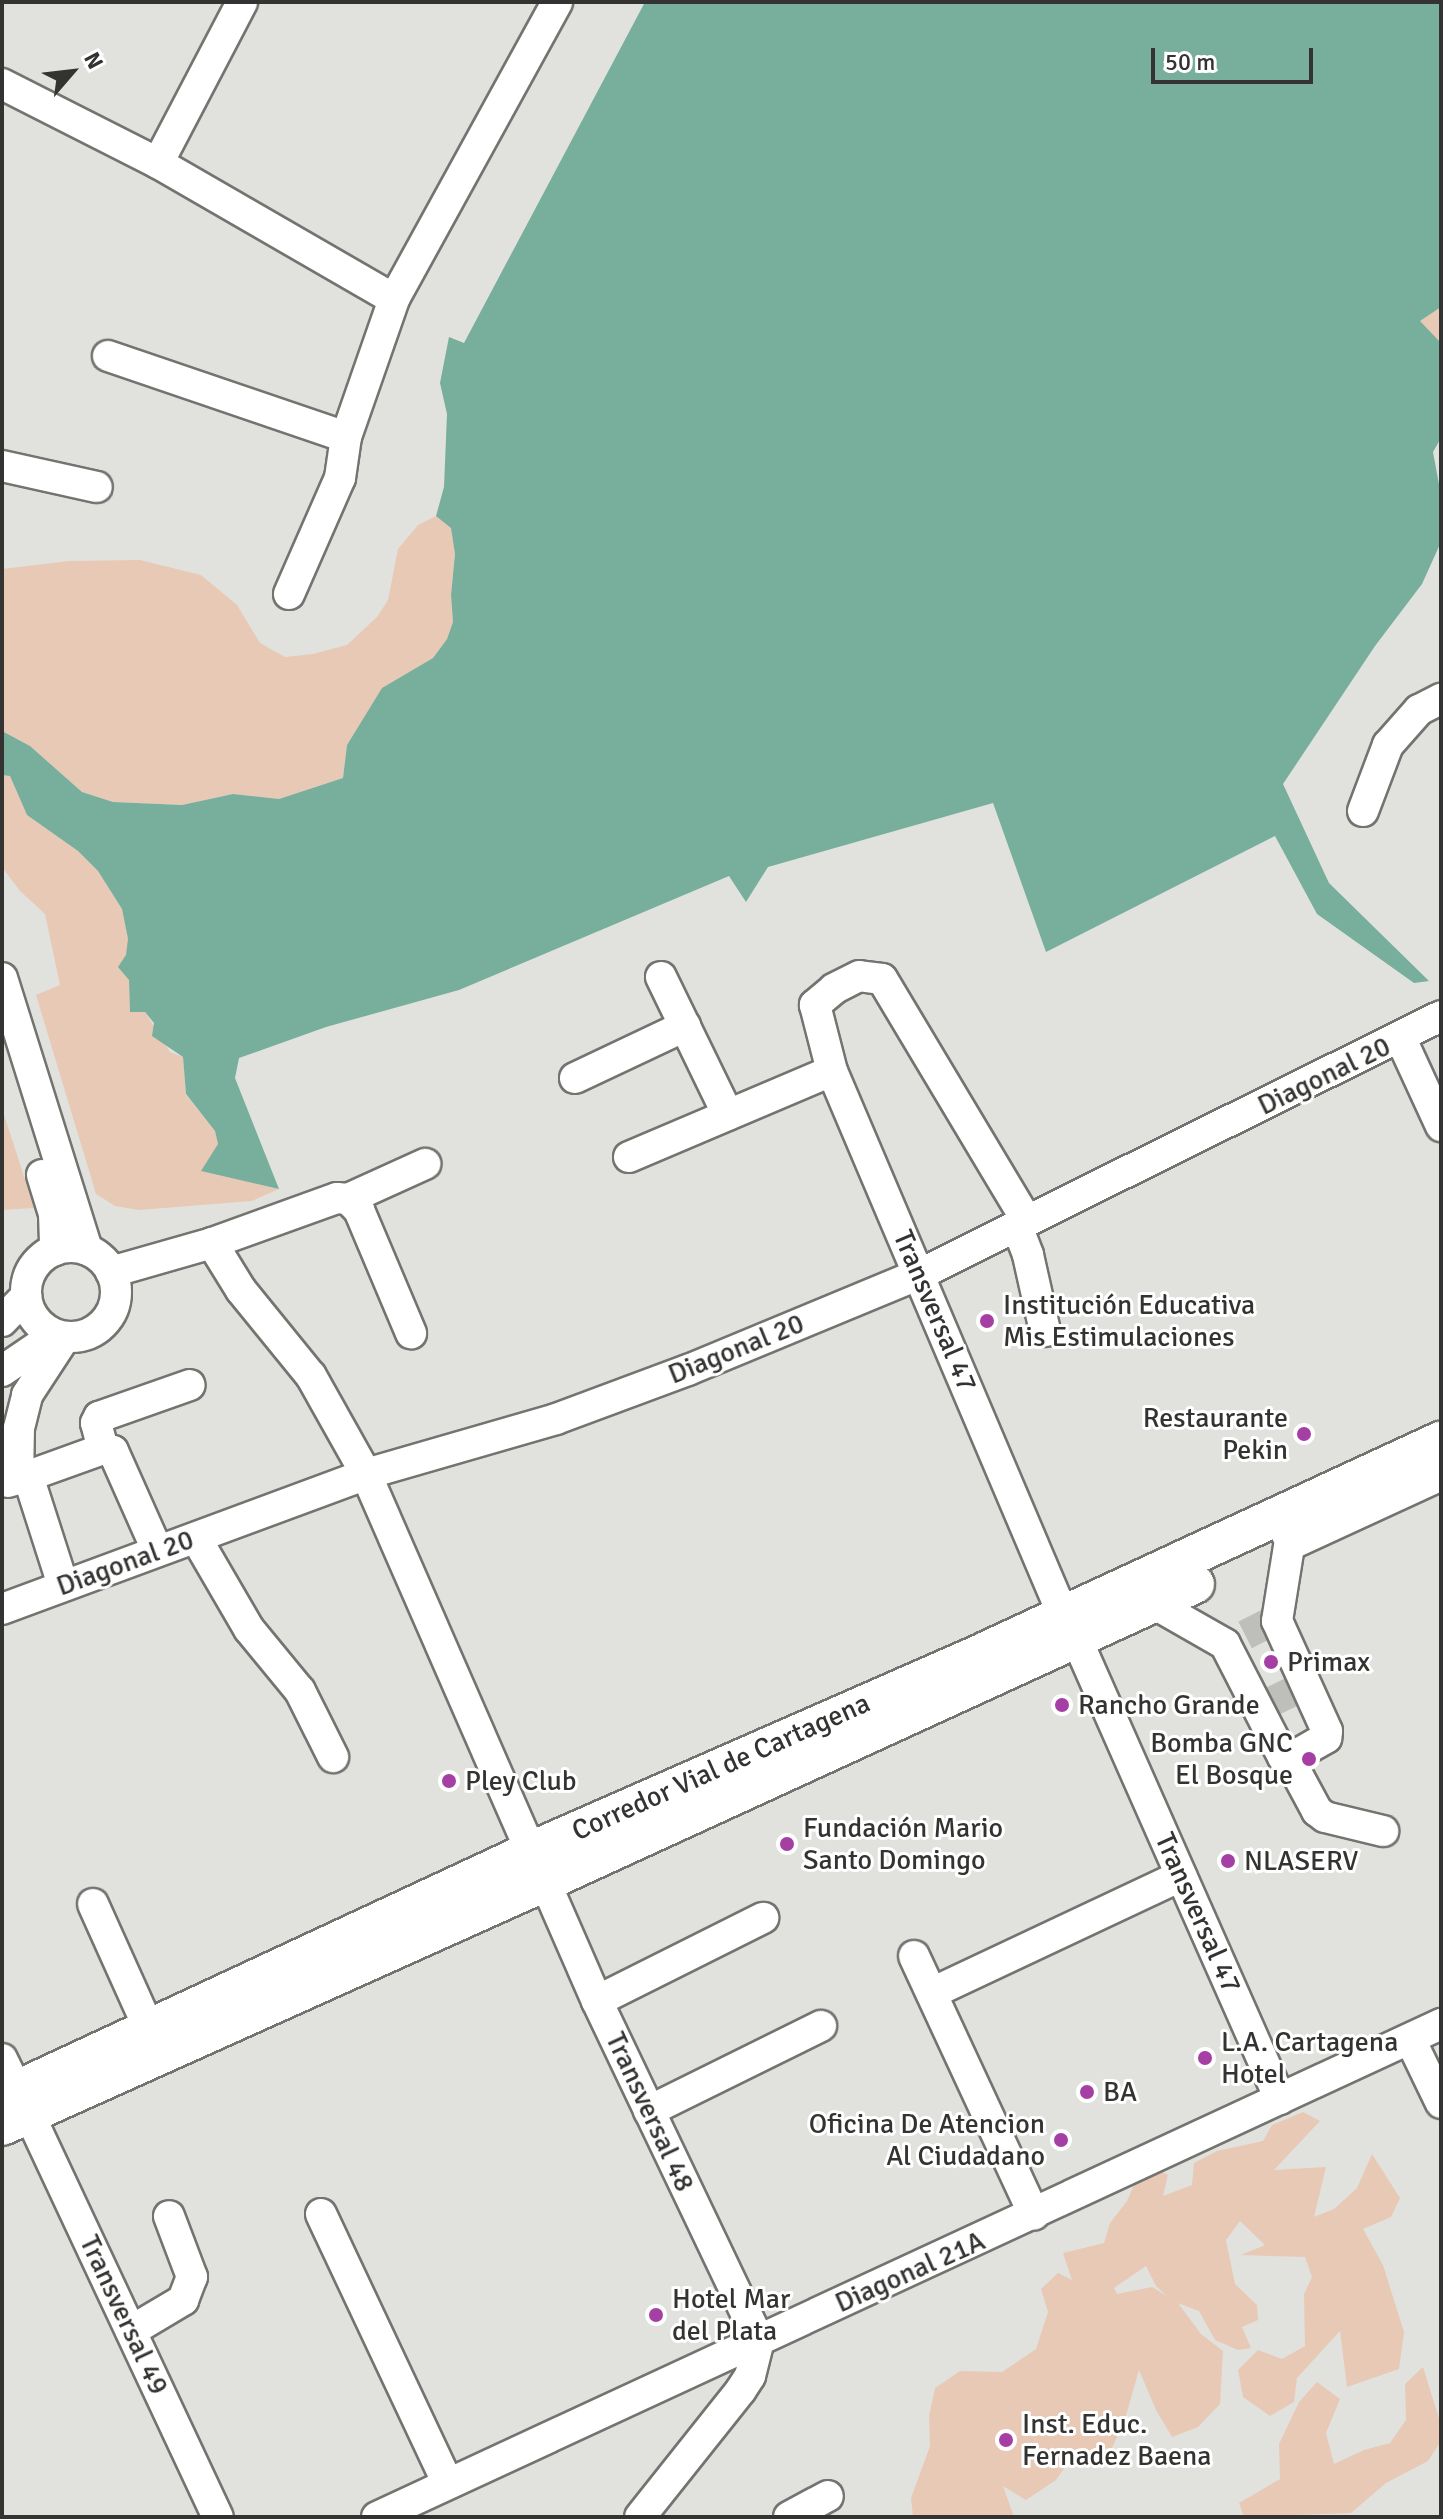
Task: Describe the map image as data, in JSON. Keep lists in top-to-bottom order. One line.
{"streets":{"main road":["Corredor Vial de Cartagena"],"street":["Diagonal 20","Transversal 47","Transversal 48","Diagonal 21A","Transversal 49"]},"crossings":[["Diagonal 20","Transversal 47"],["Diagonal 20","Transversal 48"],["Transversal 47","Corredor Vial de Cartagena"],["Transversal 47","Diagonal 21A"],["Corredor Vial de Cartagena","Transversal 48"],["Corredor Vial de Cartagena","Transversal 49"],["Transversal 48","Diagonal 21A"]],"places":["Institución Educativa Mis Estimulaciones","Restaurante Pekin","Primax","Rancho Grande","Bomba GNC El Bosque","Pley Club","Fundación Mario Santo Domingo","NLASERV","L.A. Cartagena Hotel","BA","Oficina De Atencion Al Ciudadano","Hotel Mar del Plata","Inst. Educ. Fernadez Baena"],"scale_bar":"50 m","north":"top right"}
